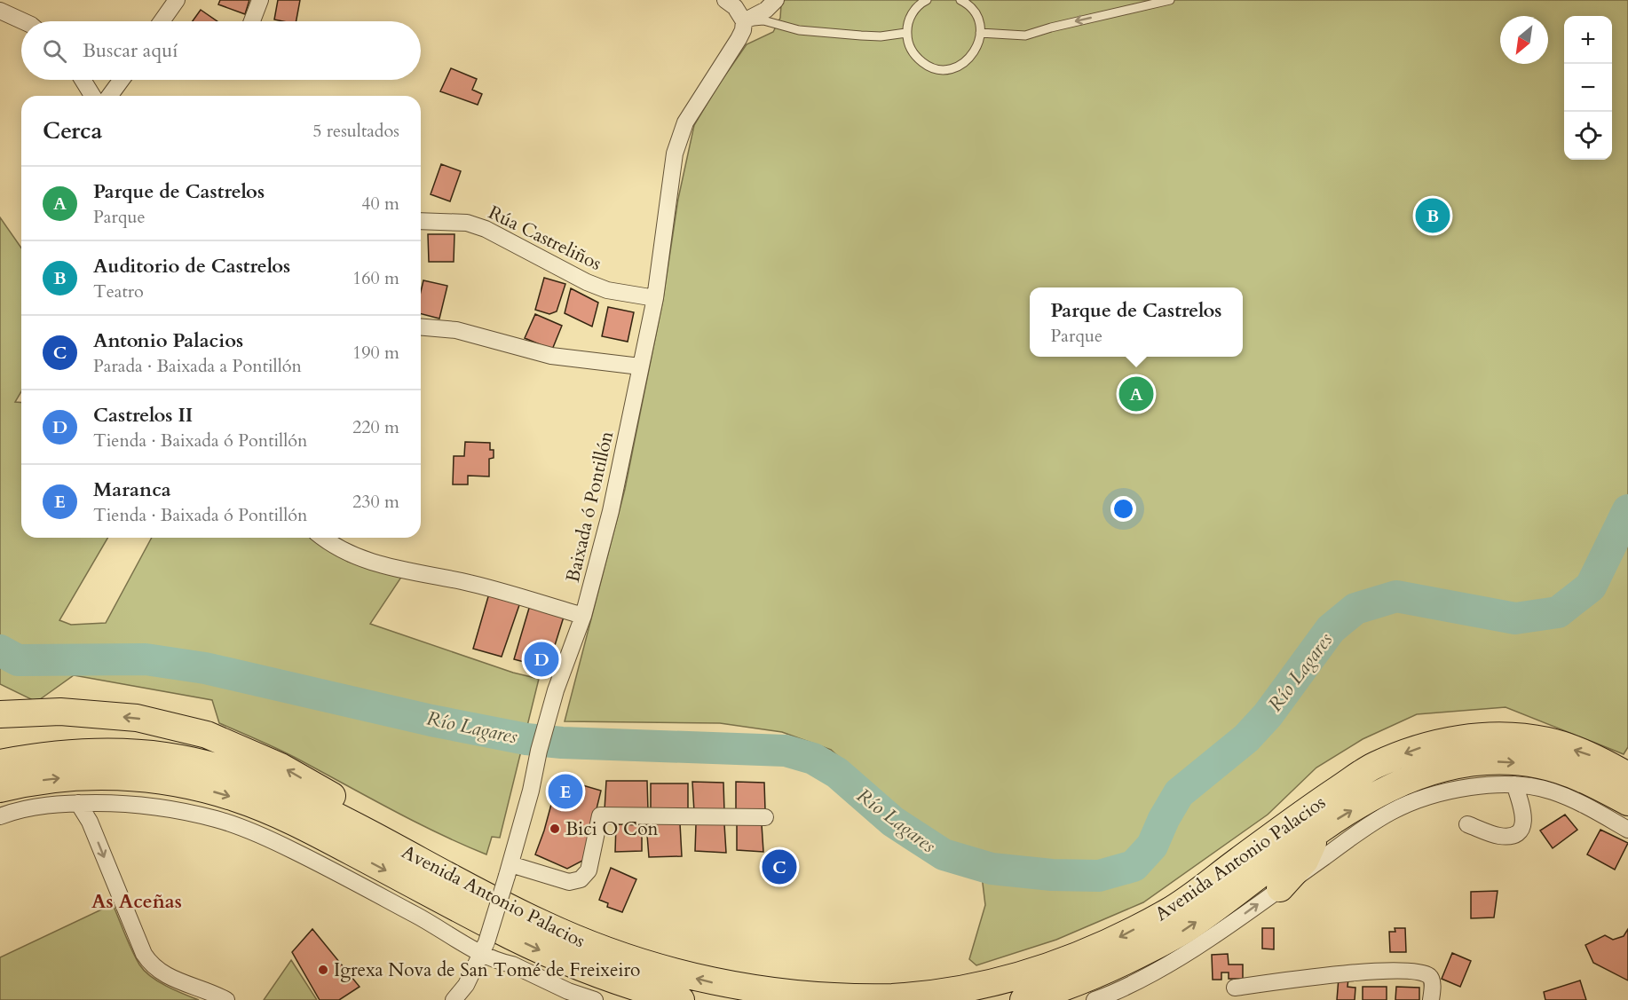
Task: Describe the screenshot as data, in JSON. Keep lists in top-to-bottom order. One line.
{"streets":{"main road":["Avenida Antonio Palacios"],"street":["Rúa Castreliños","Baixada ó Pontillón"]},"crossings":[["Rúa Castreliños","Baixada ó Pontillón"]],"districts":["As Aceñas"],"water":["Río Lagares"],"places":["Bici O Con","Igrexa Nova de San Tomé de Freixeiro"],"north":"bottom left","page":{"map_buttons":["+","−"],"search":"Buscar aquí","heading":["Cerca","5 resultados"],"list":[{"mark":"A","name":"Parque de Castrelos","note":"Parque","value":"40 m"},{"mark":"B","name":"Auditorio de Castrelos","note":"Teatro","value":"160 m"},{"mark":"C","name":"Antonio Palacios","note":"Parada · Baixada a Pontillón","value":"190 m"},{"mark":"D","name":"Castrelos II","note":"Tienda · Baixada ó Pontillón","value":"220 m"},{"mark":"E","name":"Maranca","note":"Tienda · Baixada ó Pontillón","value":"230 m"}],"pins":["B","A","D","E","C"],"popup":["Parque de Castrelos","Parque"]}}
